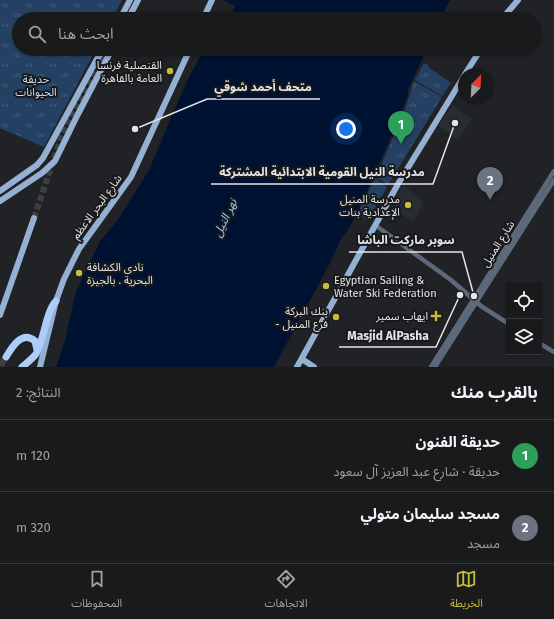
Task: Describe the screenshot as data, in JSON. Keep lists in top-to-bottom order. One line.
{"streets":{"main road":["شارع البحر الاعظم"],"street":["شارع المنيل"]},"water":["نهر النيل"],"parks":["حديقة الحيوانات"],"places":{"other":["القنصلية فرنسا العامة بالقاهرة","مدرسة النيل القومية الابتدائية المشتركة","متحف أحمد شوقي","مدرسة المنيل الإعدادية بنات","نادى الكشافة البحرية . بالجيزة","Egyptian Sailing & Water Ski Federation","Masjid AlPasha","سوبر ماركت الباشا","بنك البركة - فرع المنيل"],"health":["ايهاب سمير"]},"north":"top right","page":{"search":"ابحث هنا","pins":["1","2"],"heading":["بالقرب منك","النتائج: 2"],"list":[{"mark":"1","name":"حديقة الفنون","note":"حديقة · شارع عبد العزيز آل سعود","value":"120 m"},{"mark":"2","name":"مسجد سليمان متولي","note":"مسجد","value":"320 m"}],"nav":["الخريطة","الاتجاهات","المحفوظات"]}}
